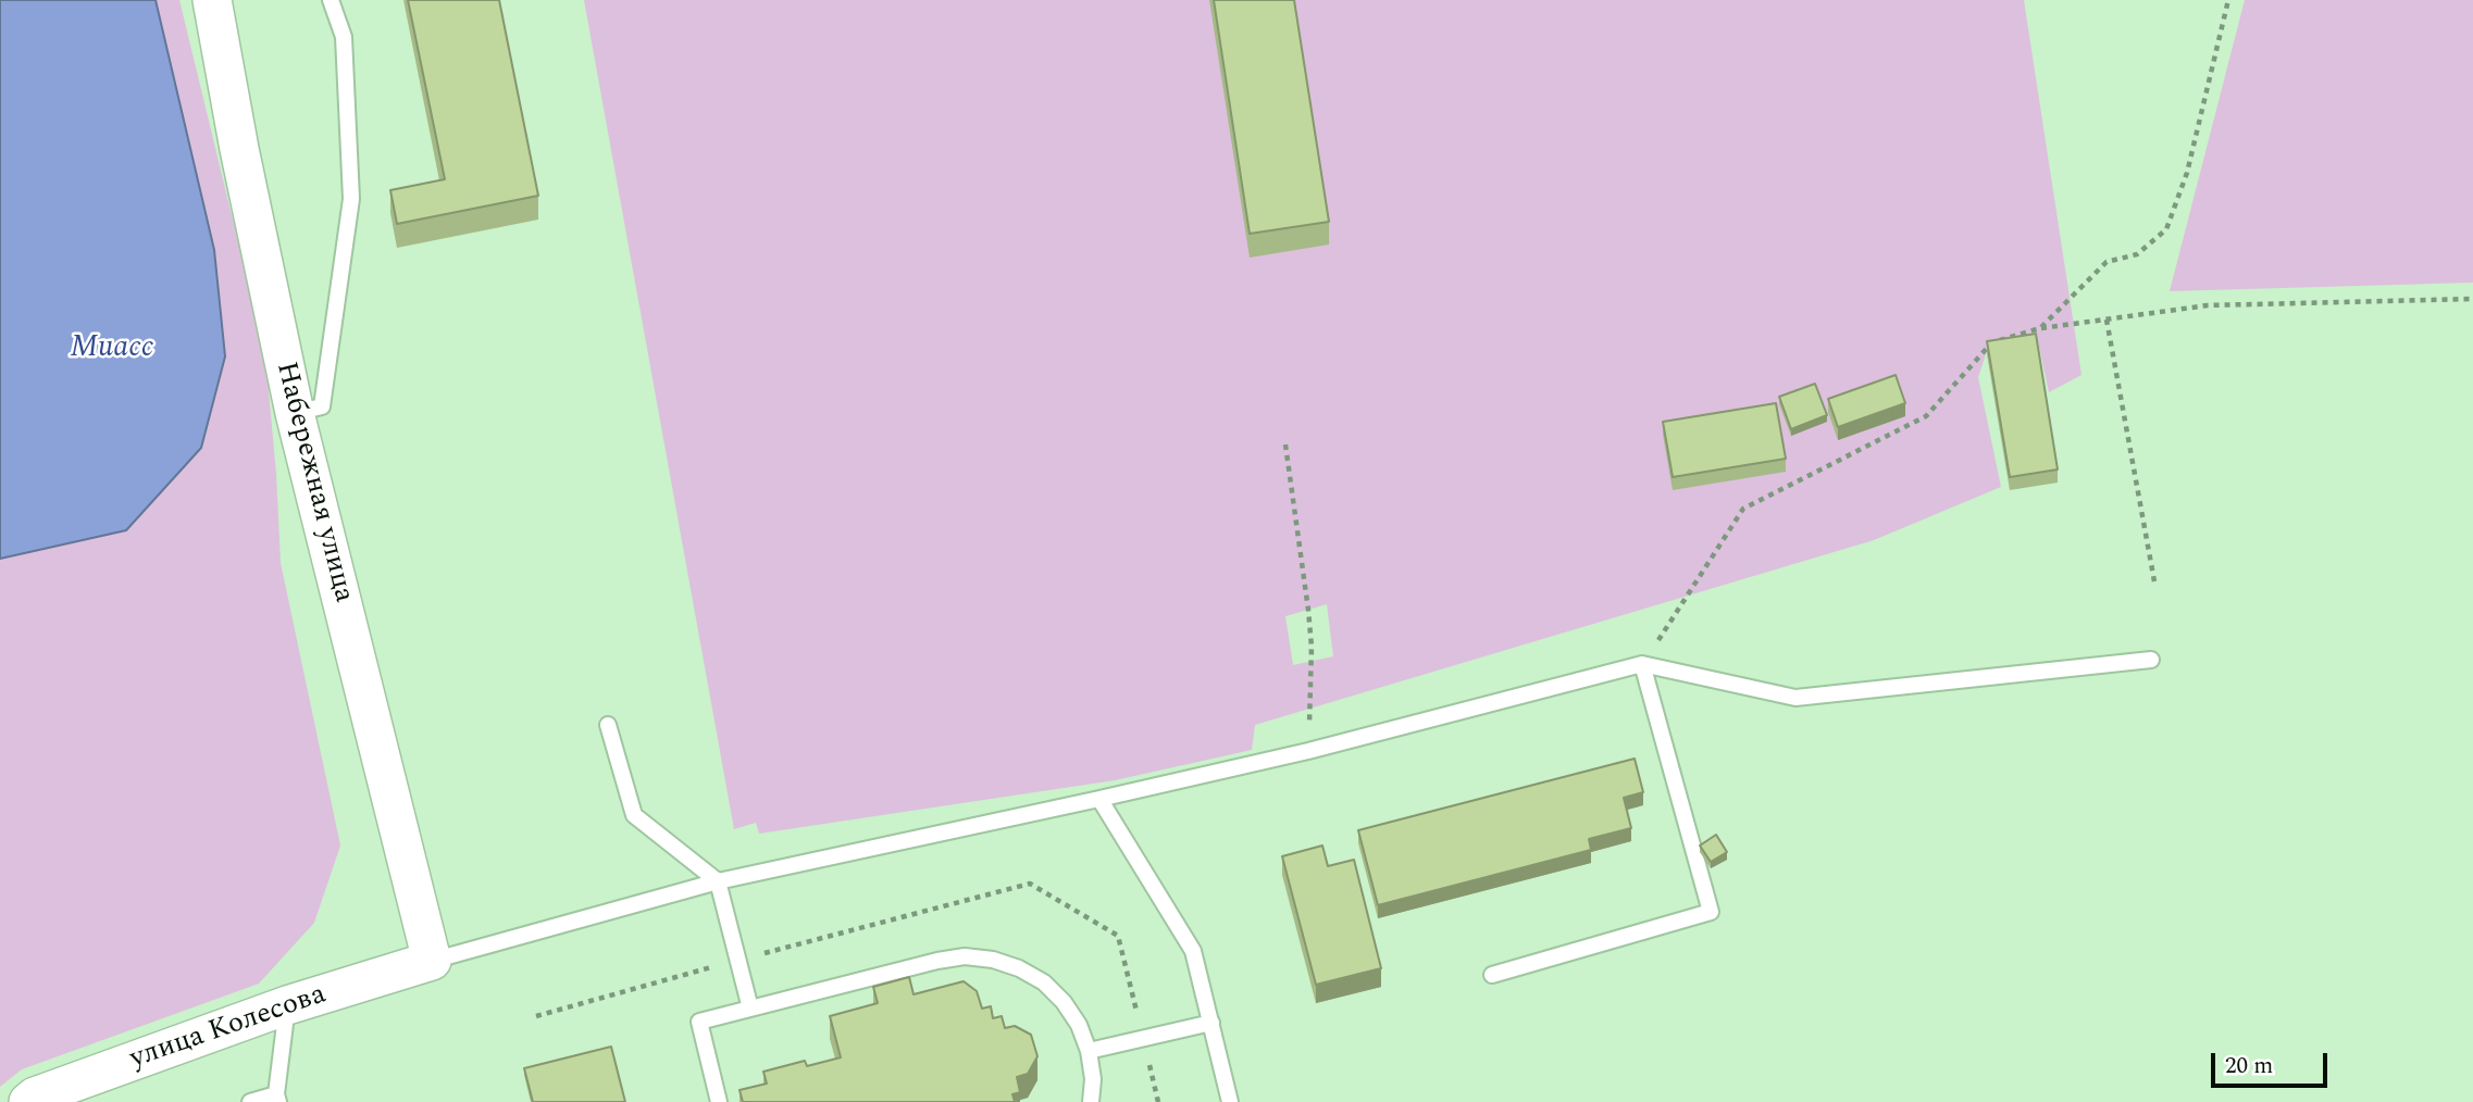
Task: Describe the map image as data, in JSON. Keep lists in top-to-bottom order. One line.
{"streets":{"street":["Набережная улица","улица Колесова"]},"crossings":[["Набережная улица","улица Колесова"]],"water":["Миасс"],"scale_bar":"20 m"}
